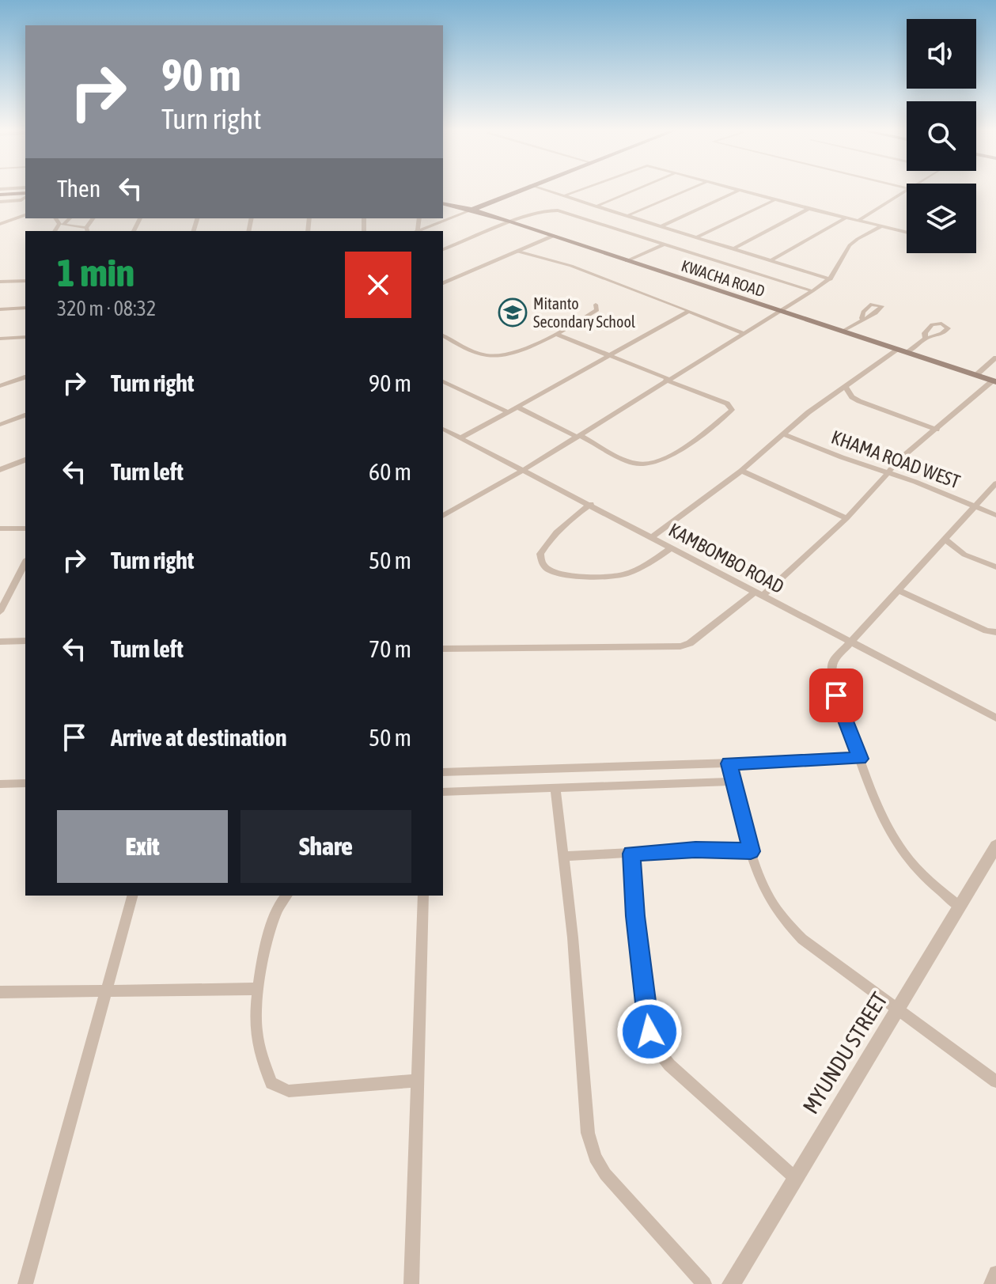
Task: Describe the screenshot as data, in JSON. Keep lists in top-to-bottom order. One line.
{"streets":{"main road":["KWACHA ROAD"],"street":["KHAMA ROAD WEST","KAMBOMBO ROAD","MYUNDU STREET"]},"places":{"school or university":["Mitanto Secondary School"]},"page":{"turn":["90 m","Turn right"],"then":"Then","heading":["1 min","320 m · 08:32"],"list":[{"name":"Turn right","value":"90 m"},{"name":"Turn left","value":"60 m"},{"name":"Turn right","value":"50 m"},{"name":"Turn left","value":"70 m"},{"name":"Arrive at destination","value":"50 m"}],"buttons":["Exit","Share"]}}
